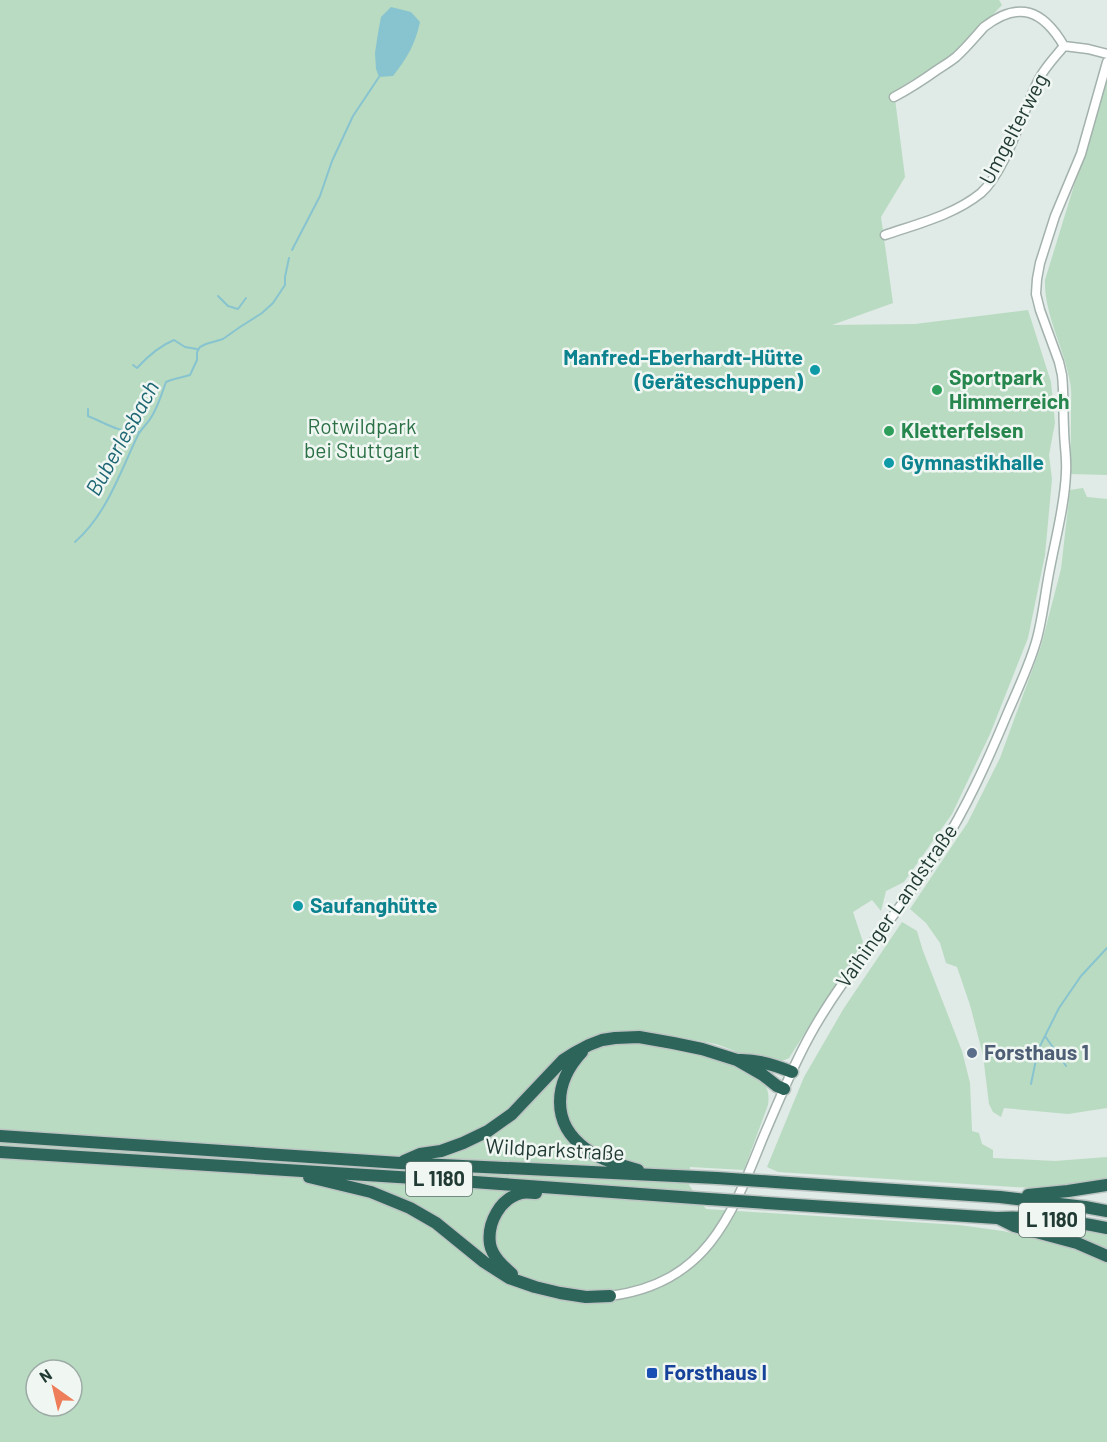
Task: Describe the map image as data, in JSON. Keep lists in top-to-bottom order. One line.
{"streets":{"highway":["Wildparkstraße","L 1180"],"street":["Umgelterweg","Vaihinger Landstraße"]},"crossings":[["Vaihinger Landstraße","L 1180"],["Wildparkstraße","L 1180"]],"water":["Buberlesbach"],"parks":["Rotwildpark bei Stuttgart"],"places":{"other":["Manfred-Eberhardt-Hütte (Geräteschuppen)","Sportpark Himmerreich","Kletterfelsen","Gymnastikhalle","Saufanghütte","Forsthaus 1"],"transit":["Forsthaus I"]},"north":"top left"}
